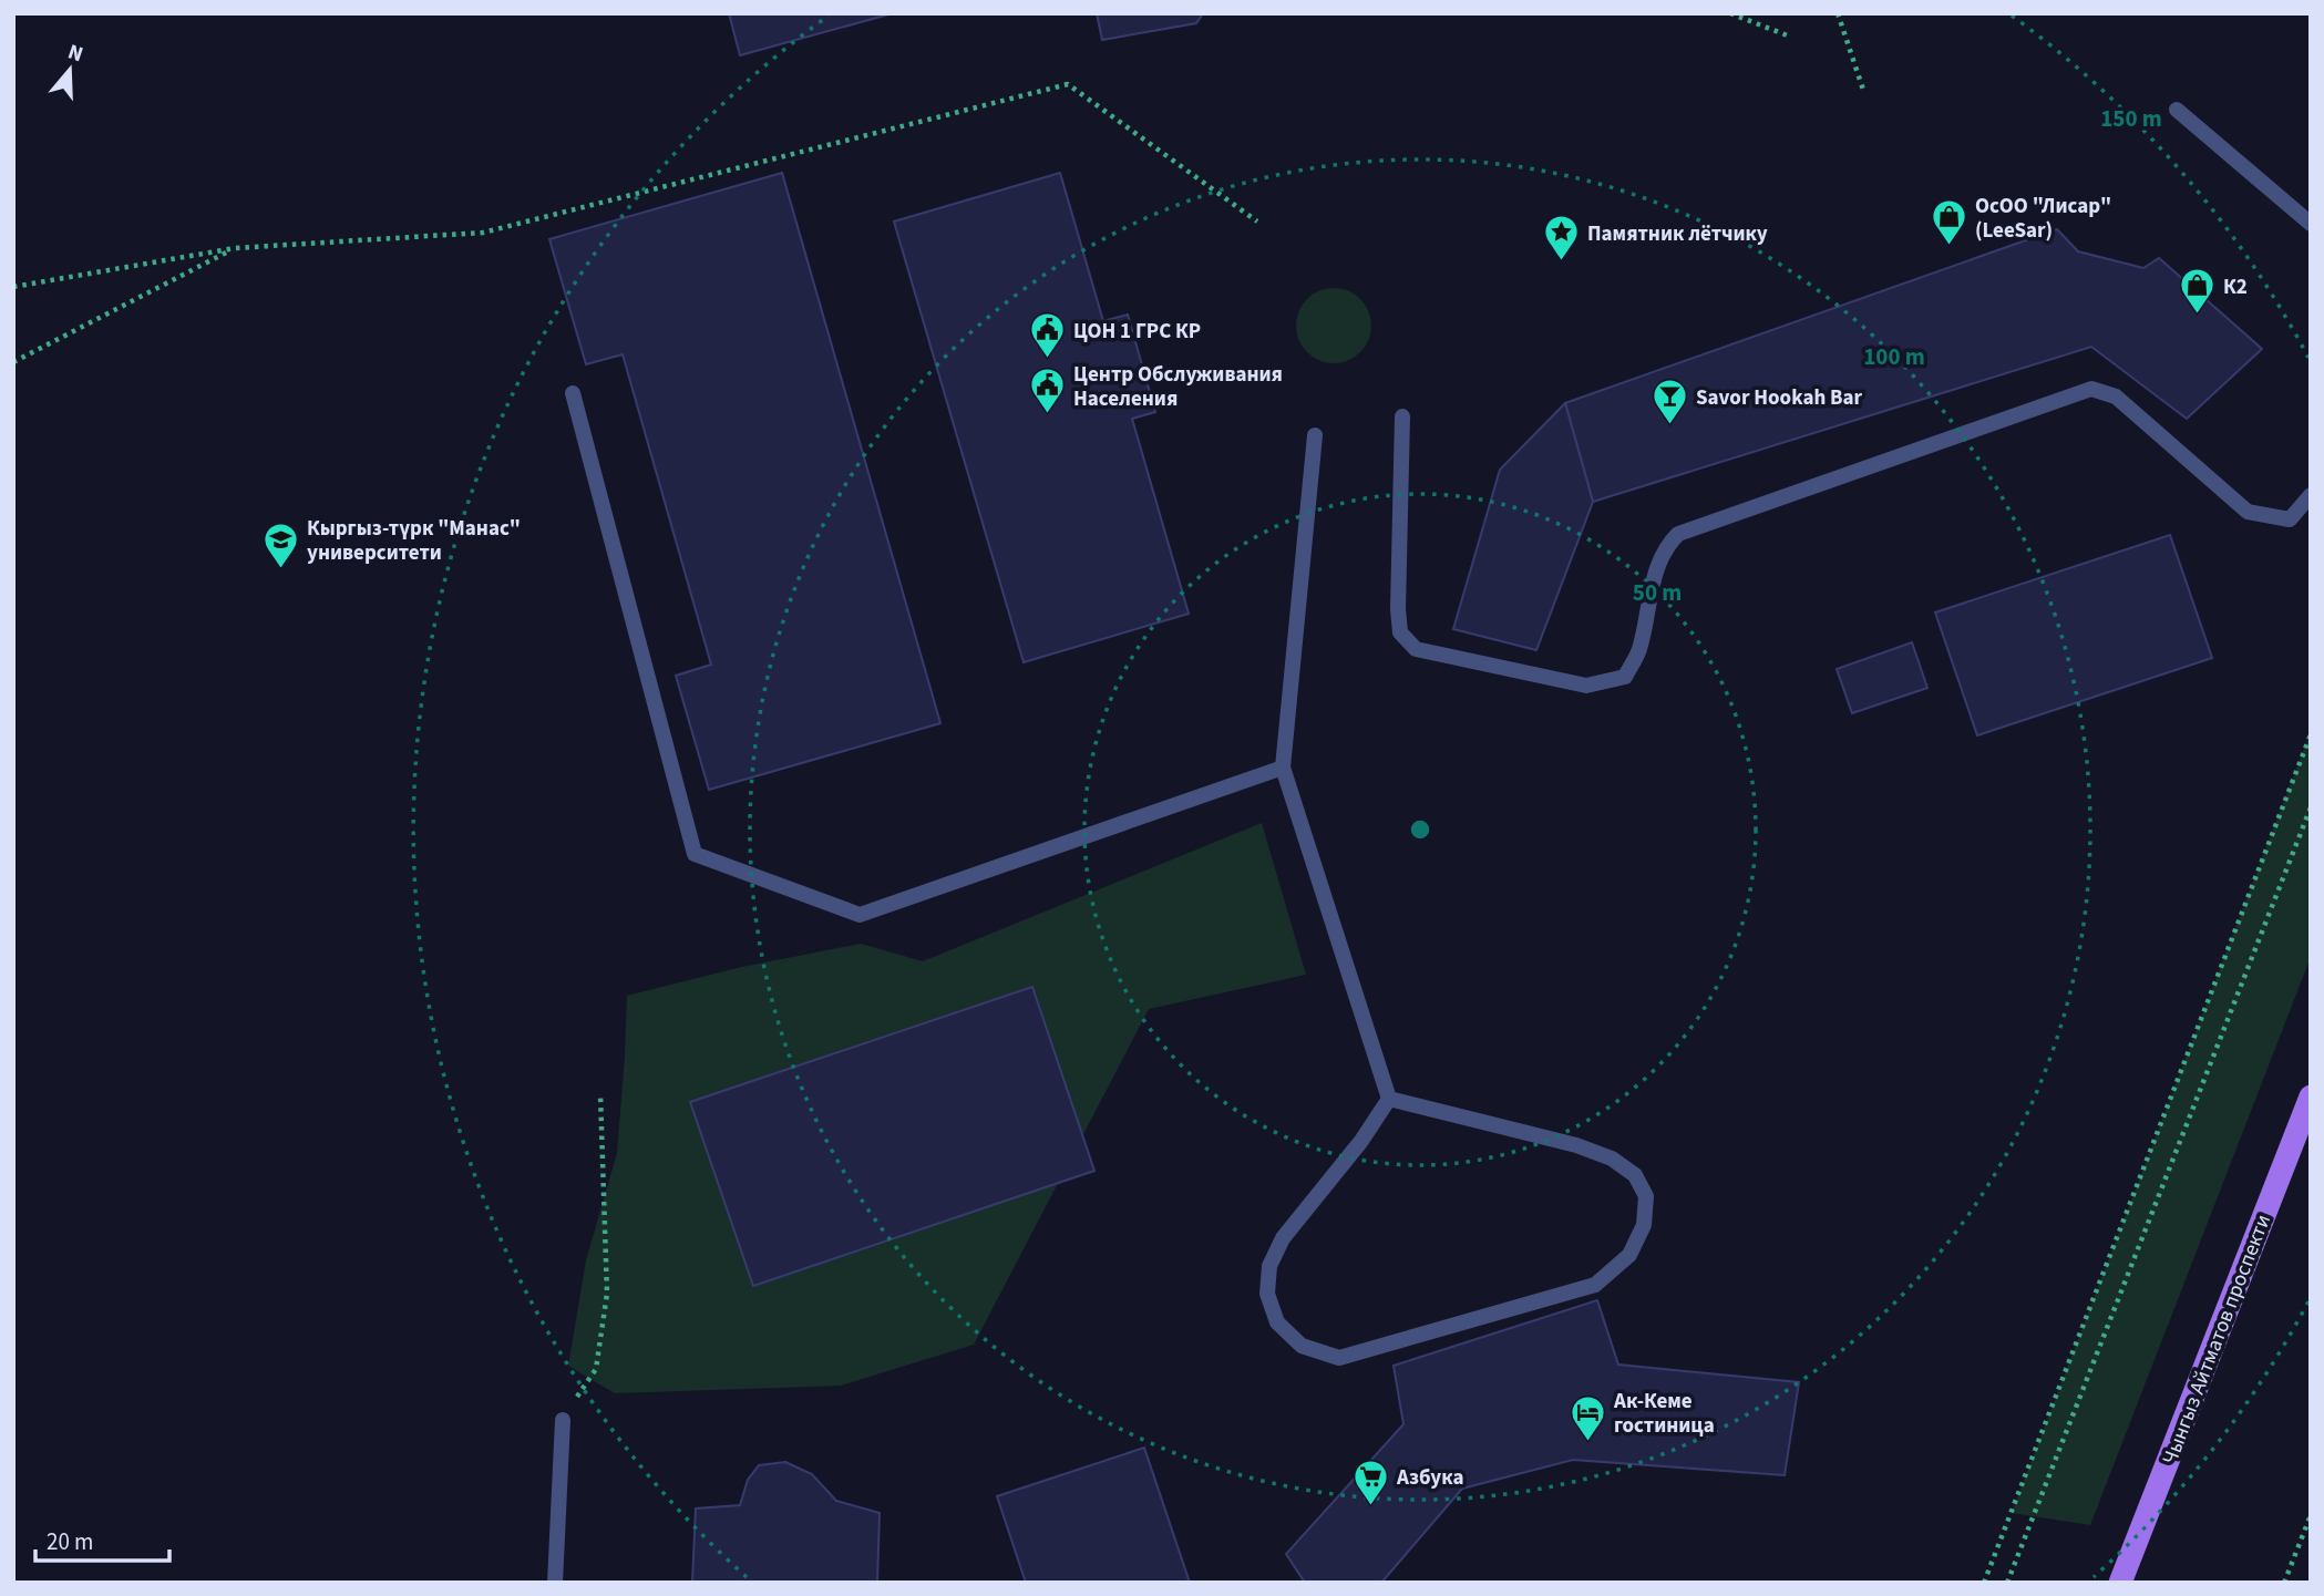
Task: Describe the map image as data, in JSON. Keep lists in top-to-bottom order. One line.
{"streets":{"main road":["Чынгыз Айтматов проспекти"]},"places":{"shop":["ОсОО \"Лисар\" (LeeSar)","К2"],"place":["Памятник лётчику"],"public building":["ЦОН 1 ГРС КР","Центр Обслуживания Населения"],"bar":["Savor Hookah Bar"],"school or university":["Кыргыз-түрк \"Манас\" университети"],"hotel":["Ак-Кеме гостиница"],"supermarket":["Азбука"]},"scale_bar":"20 m","north":"top","rings":["150 m","100 m","50 m"]}
